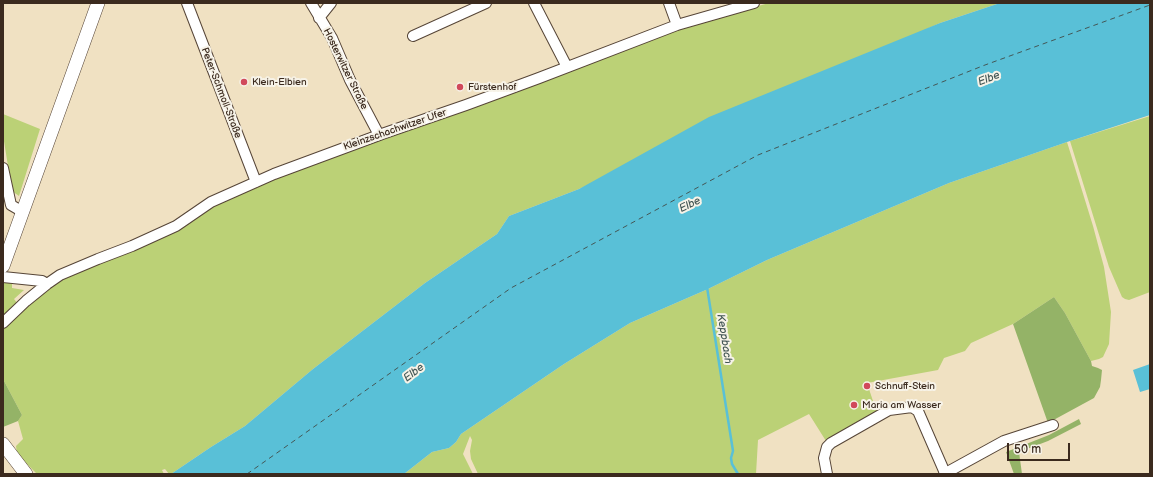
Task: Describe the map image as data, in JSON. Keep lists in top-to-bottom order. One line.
{"streets":{"street":["Hosterwitzer Straße","Peter-Schmoll-Straße","Kleinzschachwitzer Ufer"]},"crossings":[["Hosterwitzer Straße","Kleinzschachwitzer Ufer"],["Peter-Schmoll-Straße","Kleinzschachwitzer Ufer"]],"water":["Elbe","Keppbach"],"places":["Klein-Elbien","Fürstenhof","Schnuff-Stein","Maria am Wasser"],"scale_bar":"50 m"}
